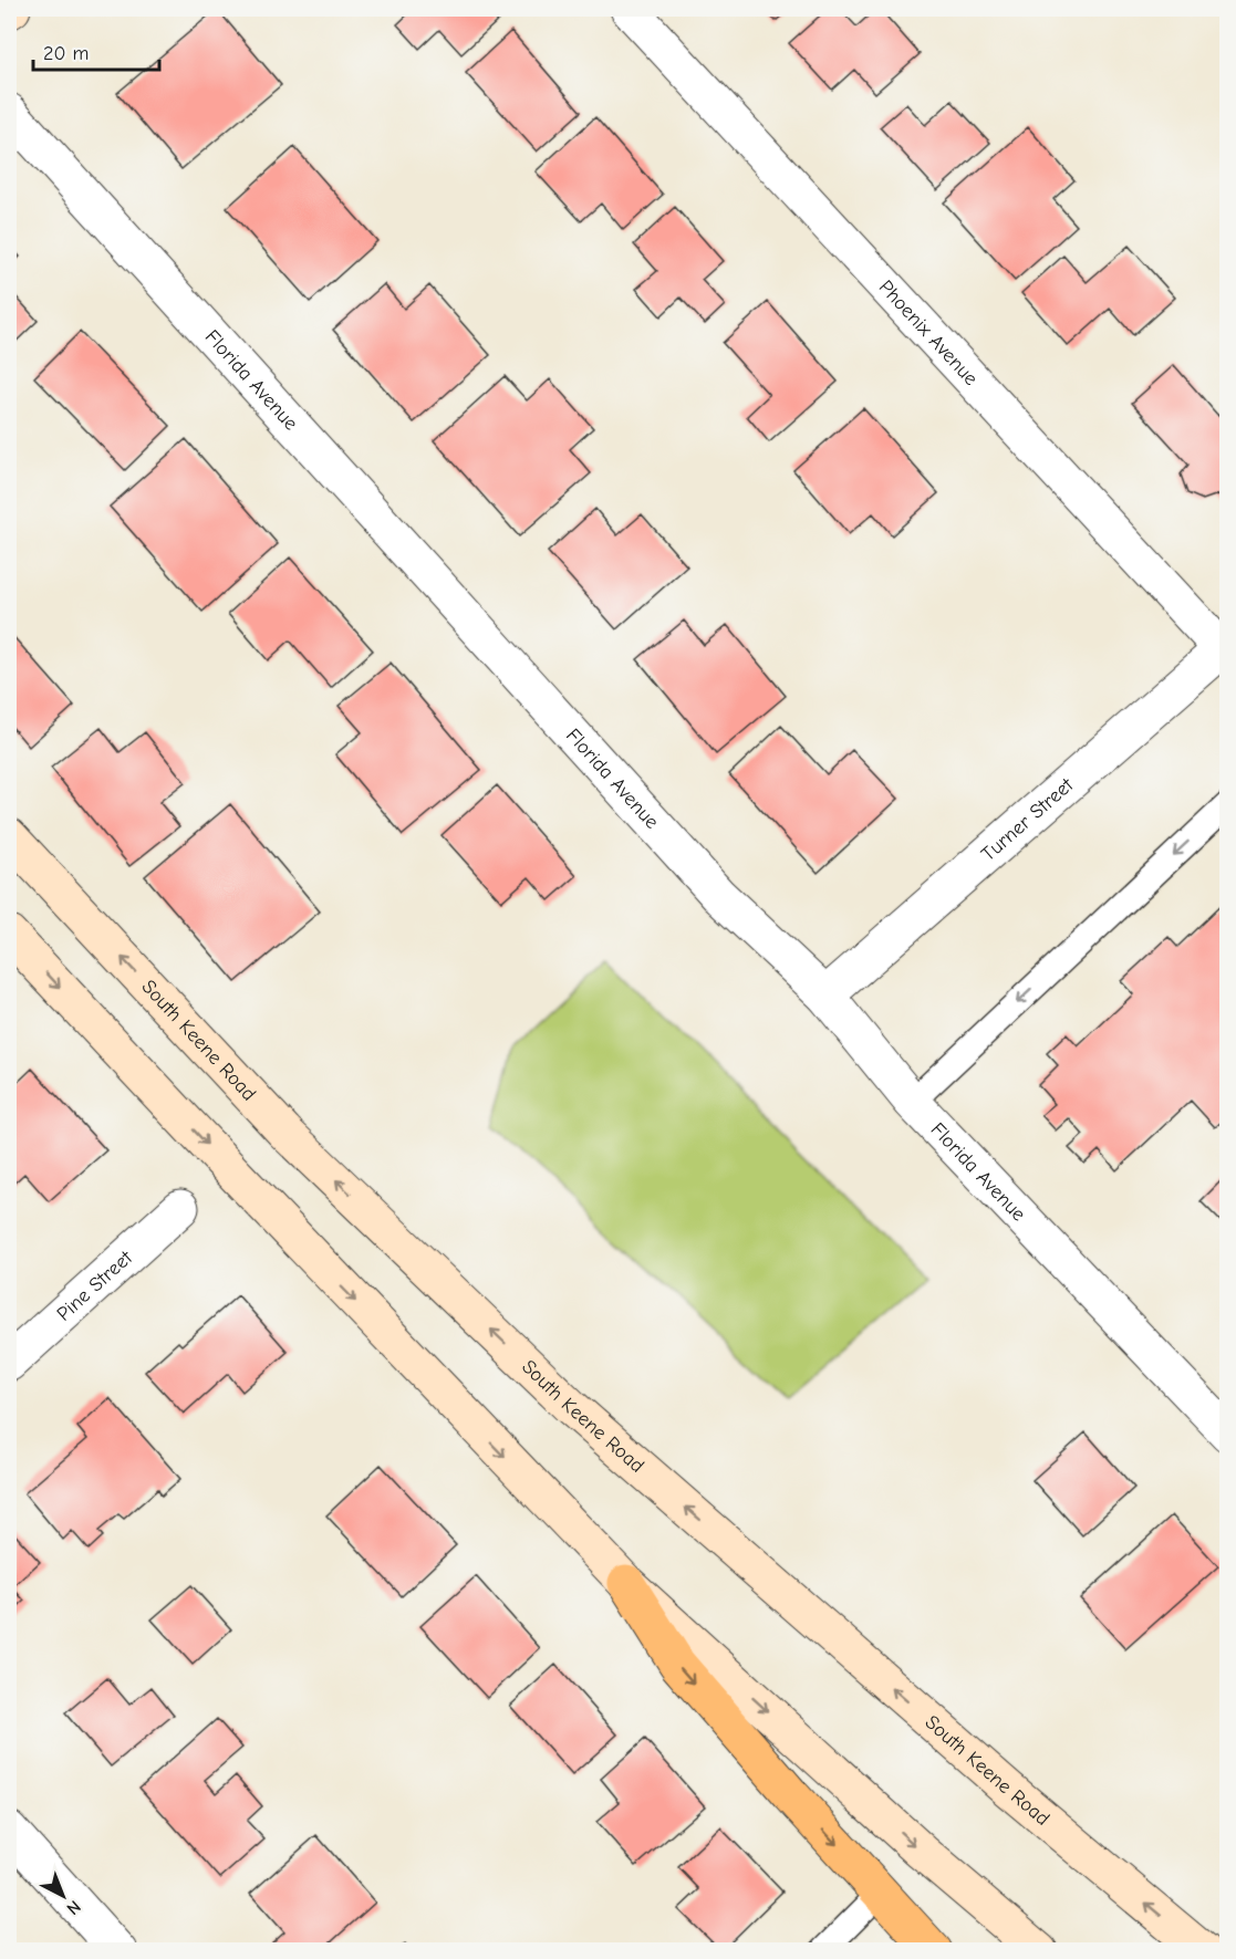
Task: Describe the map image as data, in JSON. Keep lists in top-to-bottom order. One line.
{"streets":{"main road":["South Keene Road"],"street":["Phoenix Avenue","Florida Avenue","Turner Street","Pine Street"]},"crossings":[["Phoenix Avenue","Turner Street"],["Florida Avenue","Turner Street"]],"scale_bar":"20 m","north":"bottom right"}
